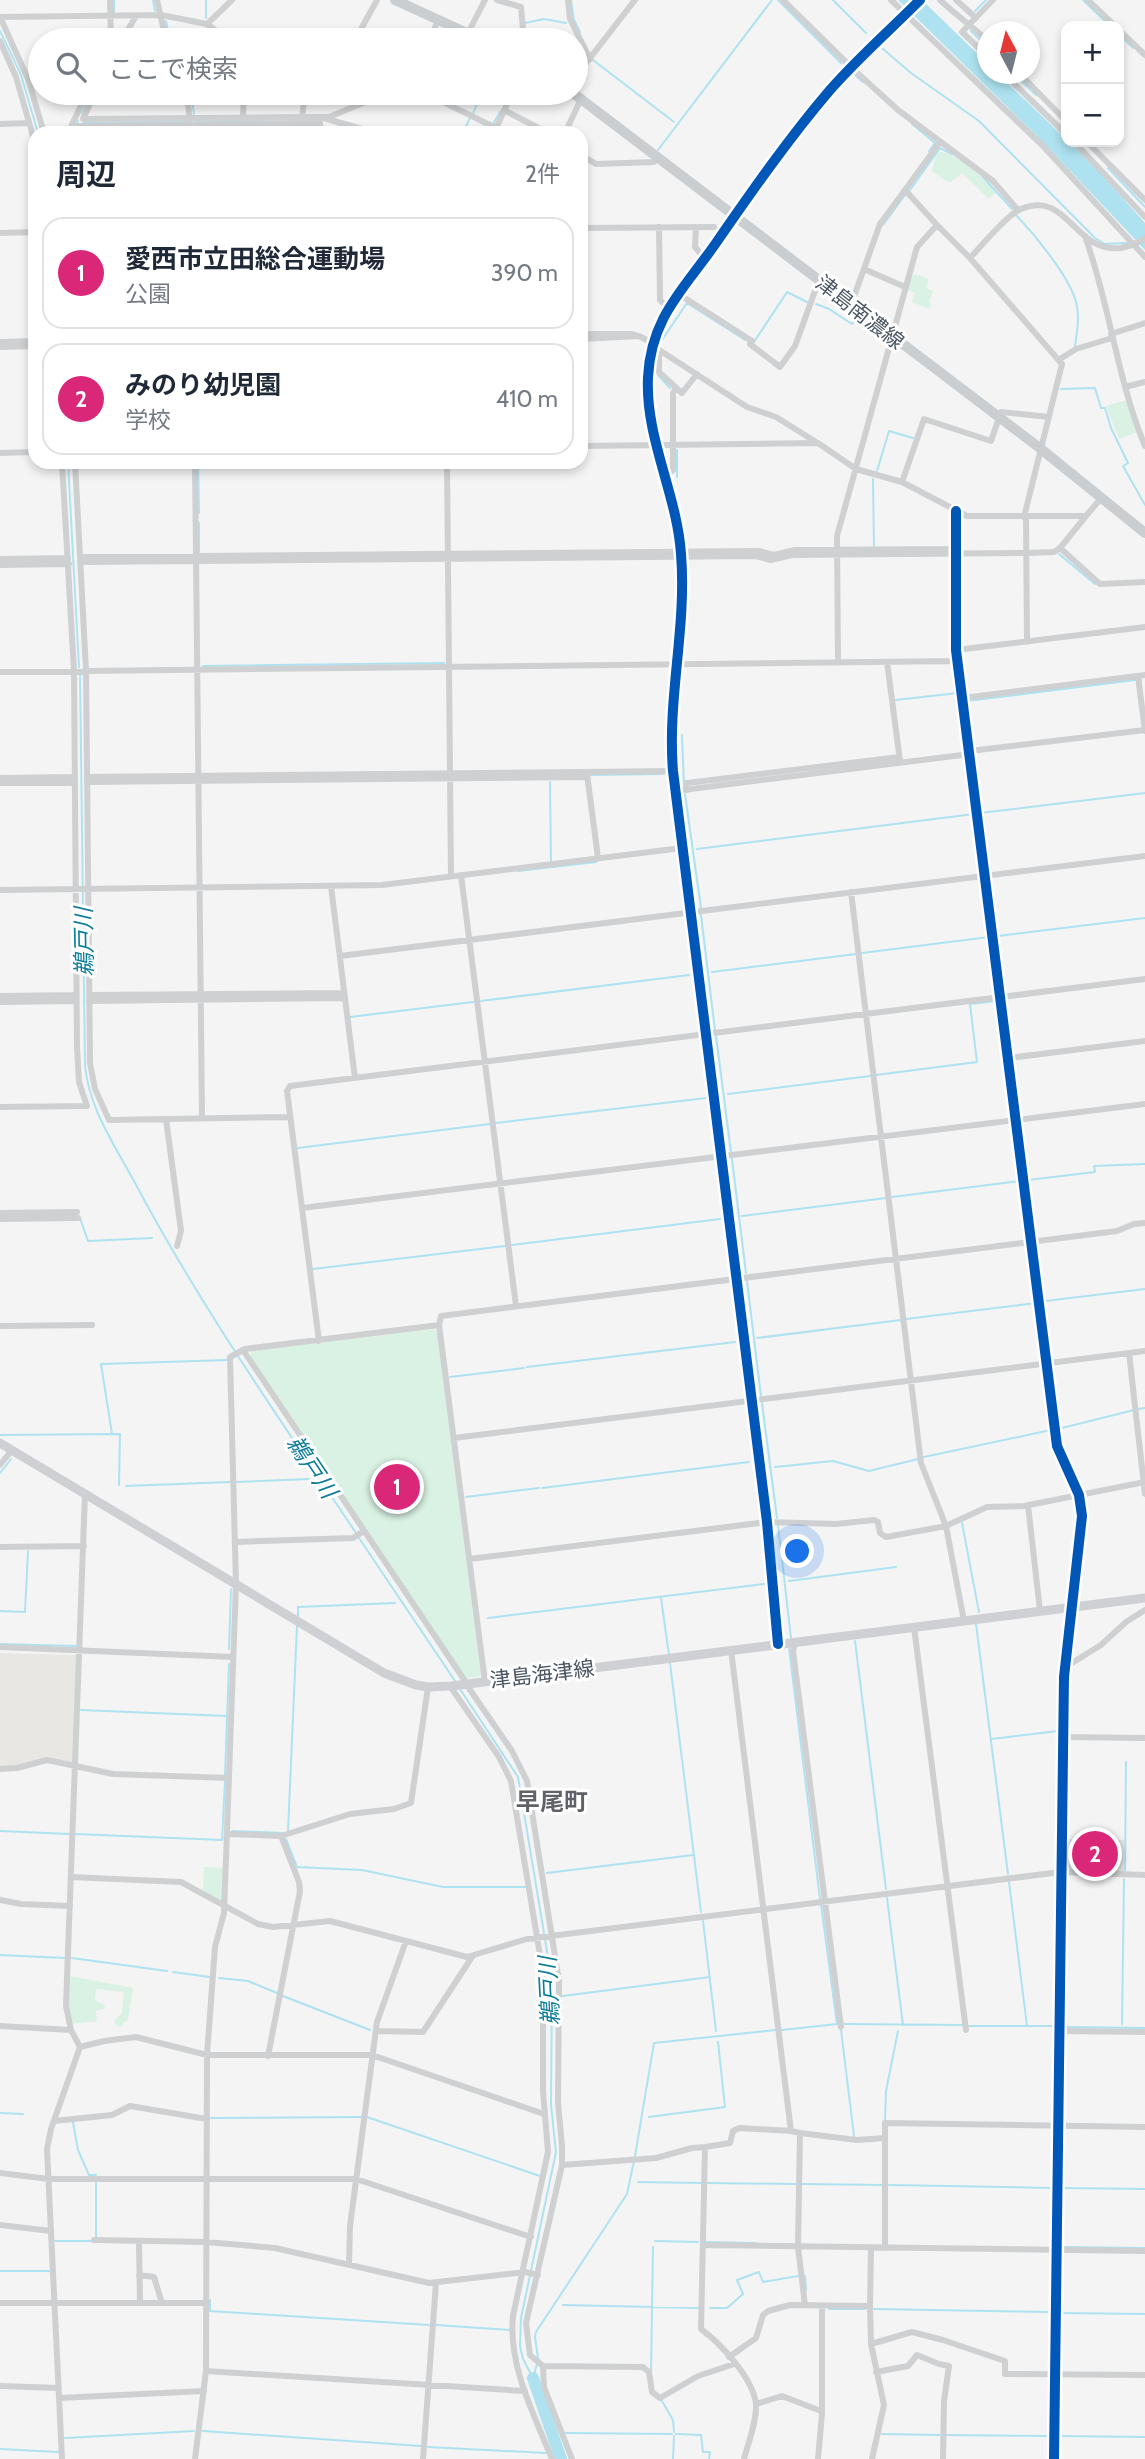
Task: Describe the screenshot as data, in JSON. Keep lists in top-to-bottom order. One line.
{"streets":{"main road":["津島南濃線"],"street":["津島海津線"]},"districts":["早尾町"],"water":["鵜戸川"],"north":"top","page":{"map_buttons":["+","−"],"search":"ここで検索","heading":["周辺","2件"],"list":[{"mark":"1","name":"愛西市立田総合運動場","note":"公園","value":"390 m"},{"mark":"2","name":"みのり幼児園","note":"学校","value":"410 m"}],"pins":["1","2"]}}
